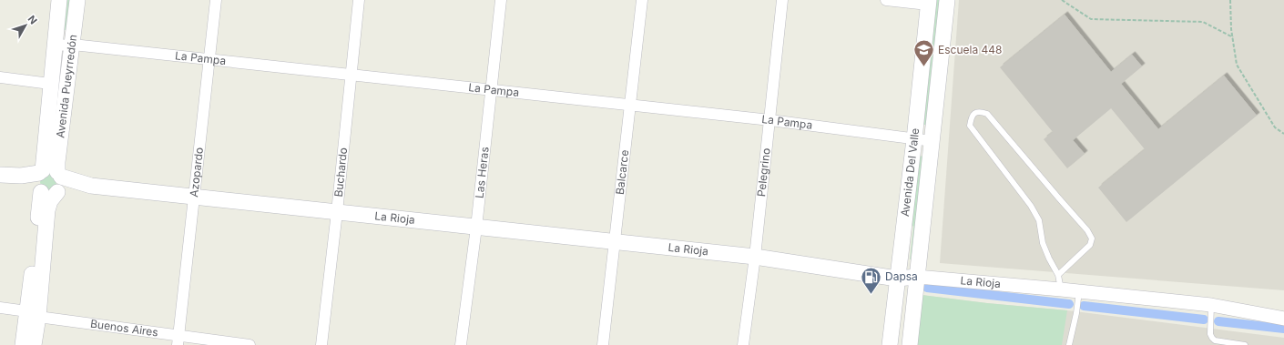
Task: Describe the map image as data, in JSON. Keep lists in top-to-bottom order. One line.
{"streets":{"main road":["Avenida Pueyrredón","Avenida Del Valle","La Rioja"],"street":["La Pampa","Azopardo","Balcarce","Buchardo","Las Heras","Pelegrino","Buenos Aires"]},"crossings":[["La Pampa","Avenida Pueyrredón"],["La Pampa","Azopardo"],["La Pampa","Balcarce"],["La Pampa","Buchardo"],["La Pampa","Las Heras"],["La Pampa","Pelegrino"],["La Pampa","Avenida Del Valle"],["Avenida Pueyrredón","La Rioja"],["Avenida Pueyrredón","Buenos Aires"],["Azopardo","La Rioja"],["Azopardo","Buenos Aires"],["Balcarce","La Rioja"],["Buchardo","La Rioja"],["Las Heras","La Rioja"],["Pelegrino","La Rioja"],["Avenida Del Valle","La Rioja"]],"places":{"school or university":["Escuela 448"],"fuel station":["Dapsa"]},"north":"top right"}
